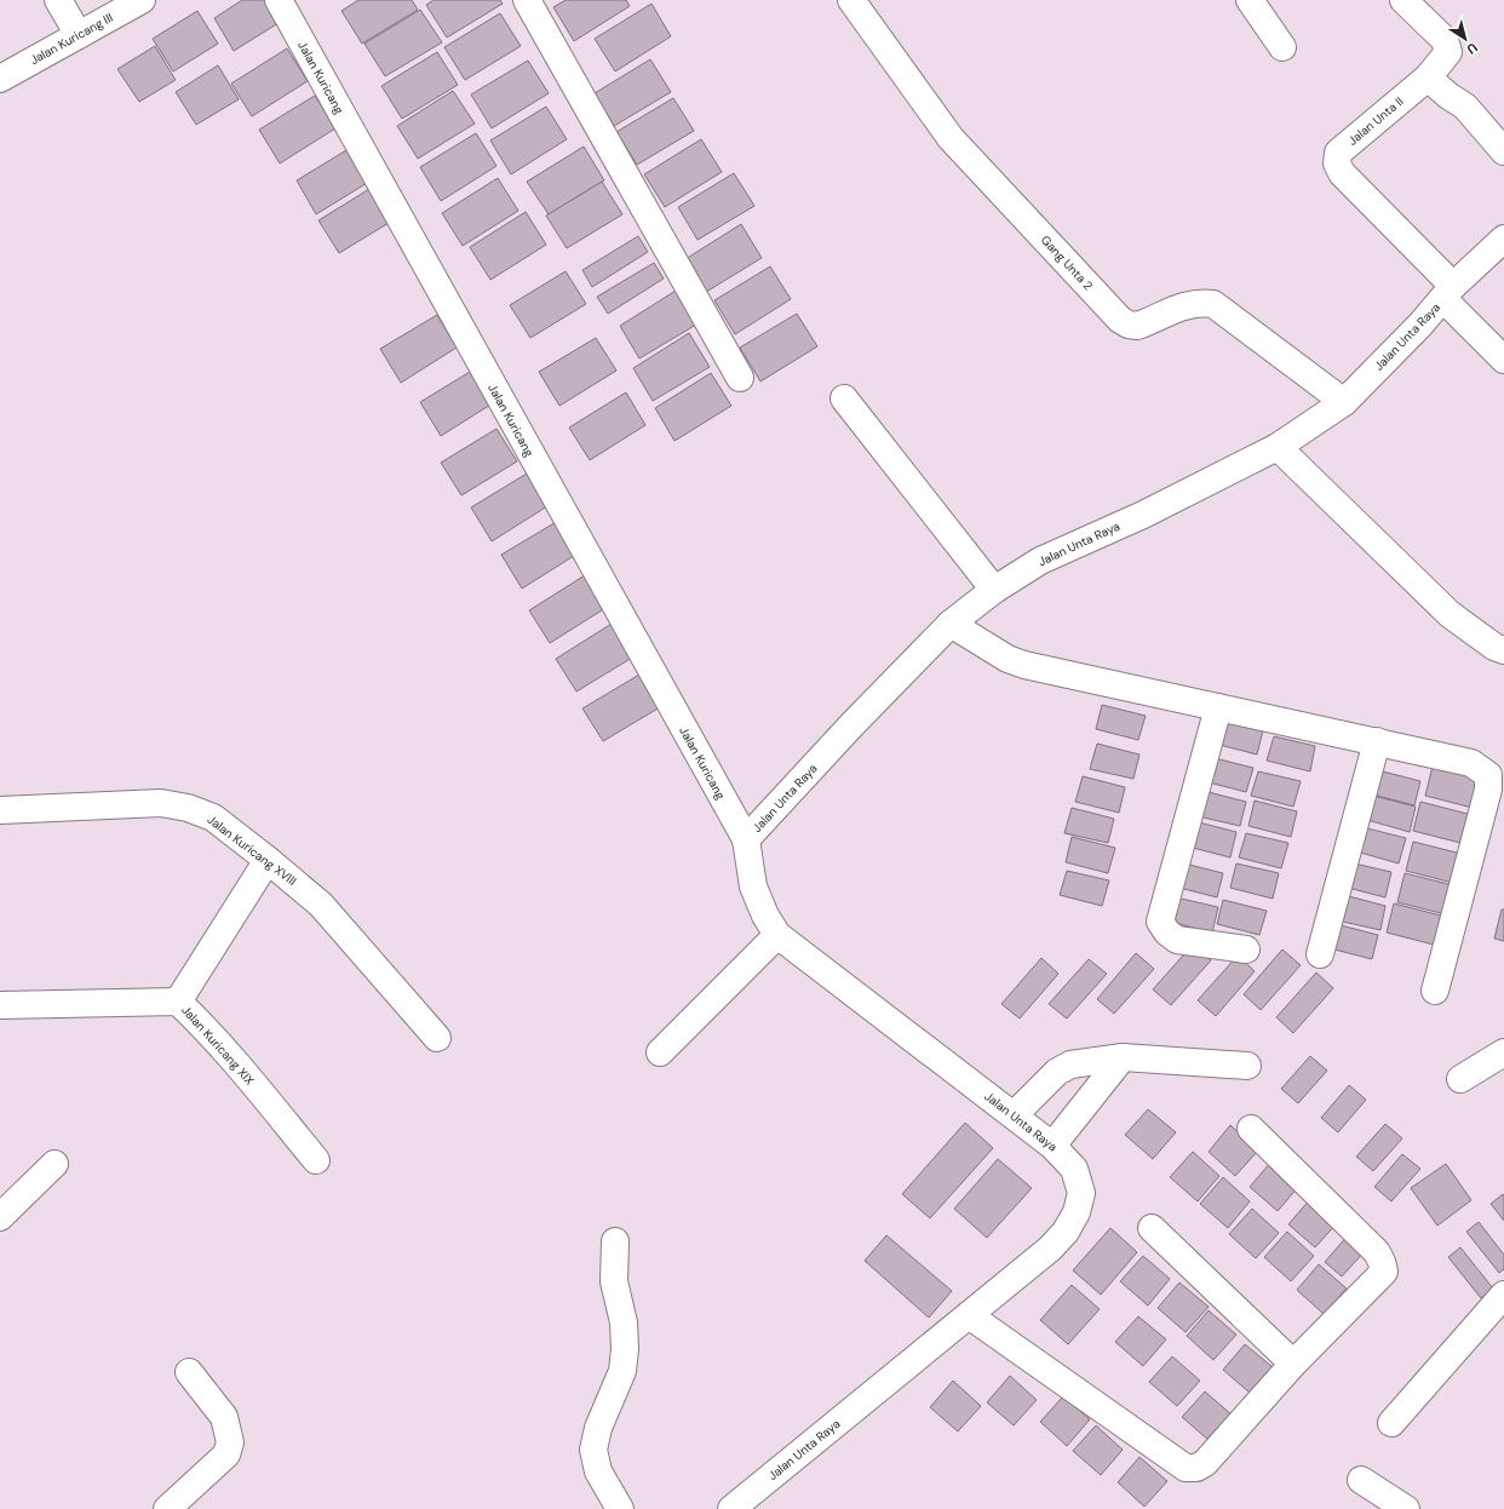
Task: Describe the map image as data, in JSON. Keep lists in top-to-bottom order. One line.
{"streets":{"street":["Jalan Kuricang III","Jalan Kuricang","Jalan Unta II","Gang Unta 2","Jalan Unta Raya","Jalan Kuricang XVIII","Jalan Kuricang XIX"]},"crossings":[["Jalan Kuricang","Jalan Unta Raya"],["Jalan Unta II","Jalan Unta Raya"],["Gang Unta 2","Jalan Unta Raya"]],"north":"bottom right"}
